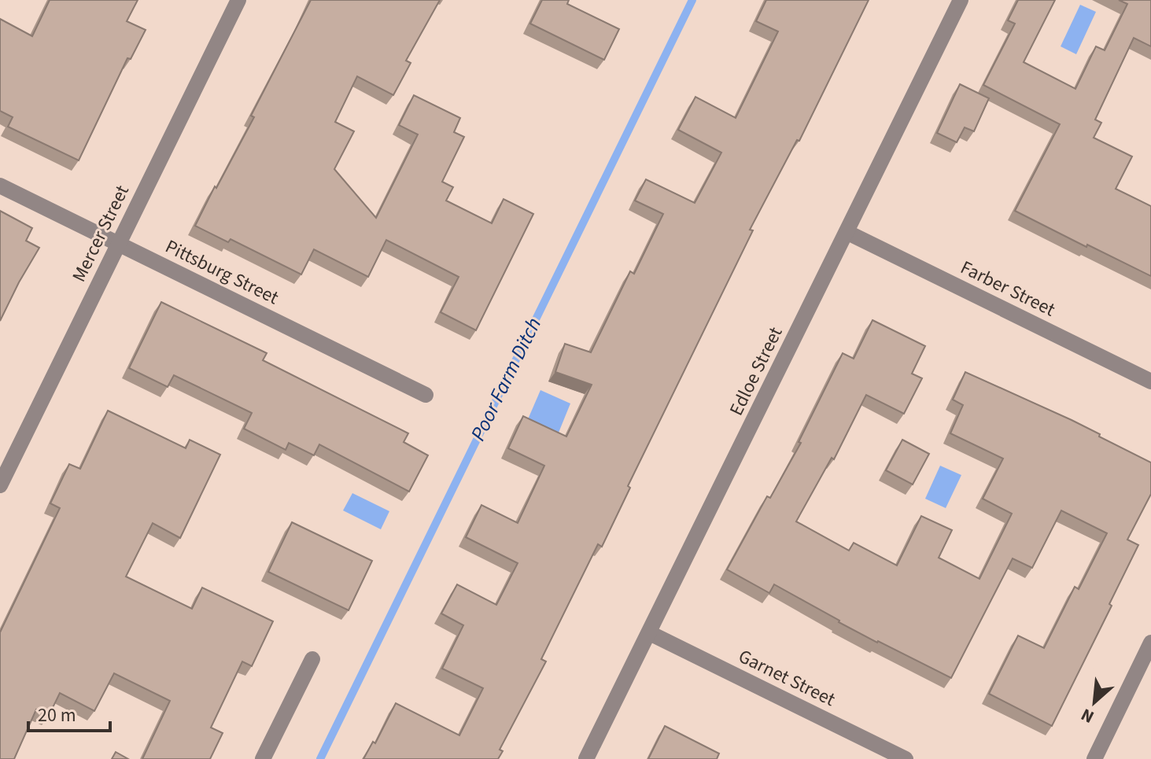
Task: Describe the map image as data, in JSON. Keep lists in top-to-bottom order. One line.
{"streets":{"street":["Mercer Street","Pittsburg Street","Farber Street","Edloe Street","Garnet Street"]},"crossings":[["Mercer Street","Pittsburg Street"],["Farber Street","Edloe Street"],["Edloe Street","Garnet Street"]],"water":["Poor Farm Ditch"],"scale_bar":"20 m","north":"bottom left"}
